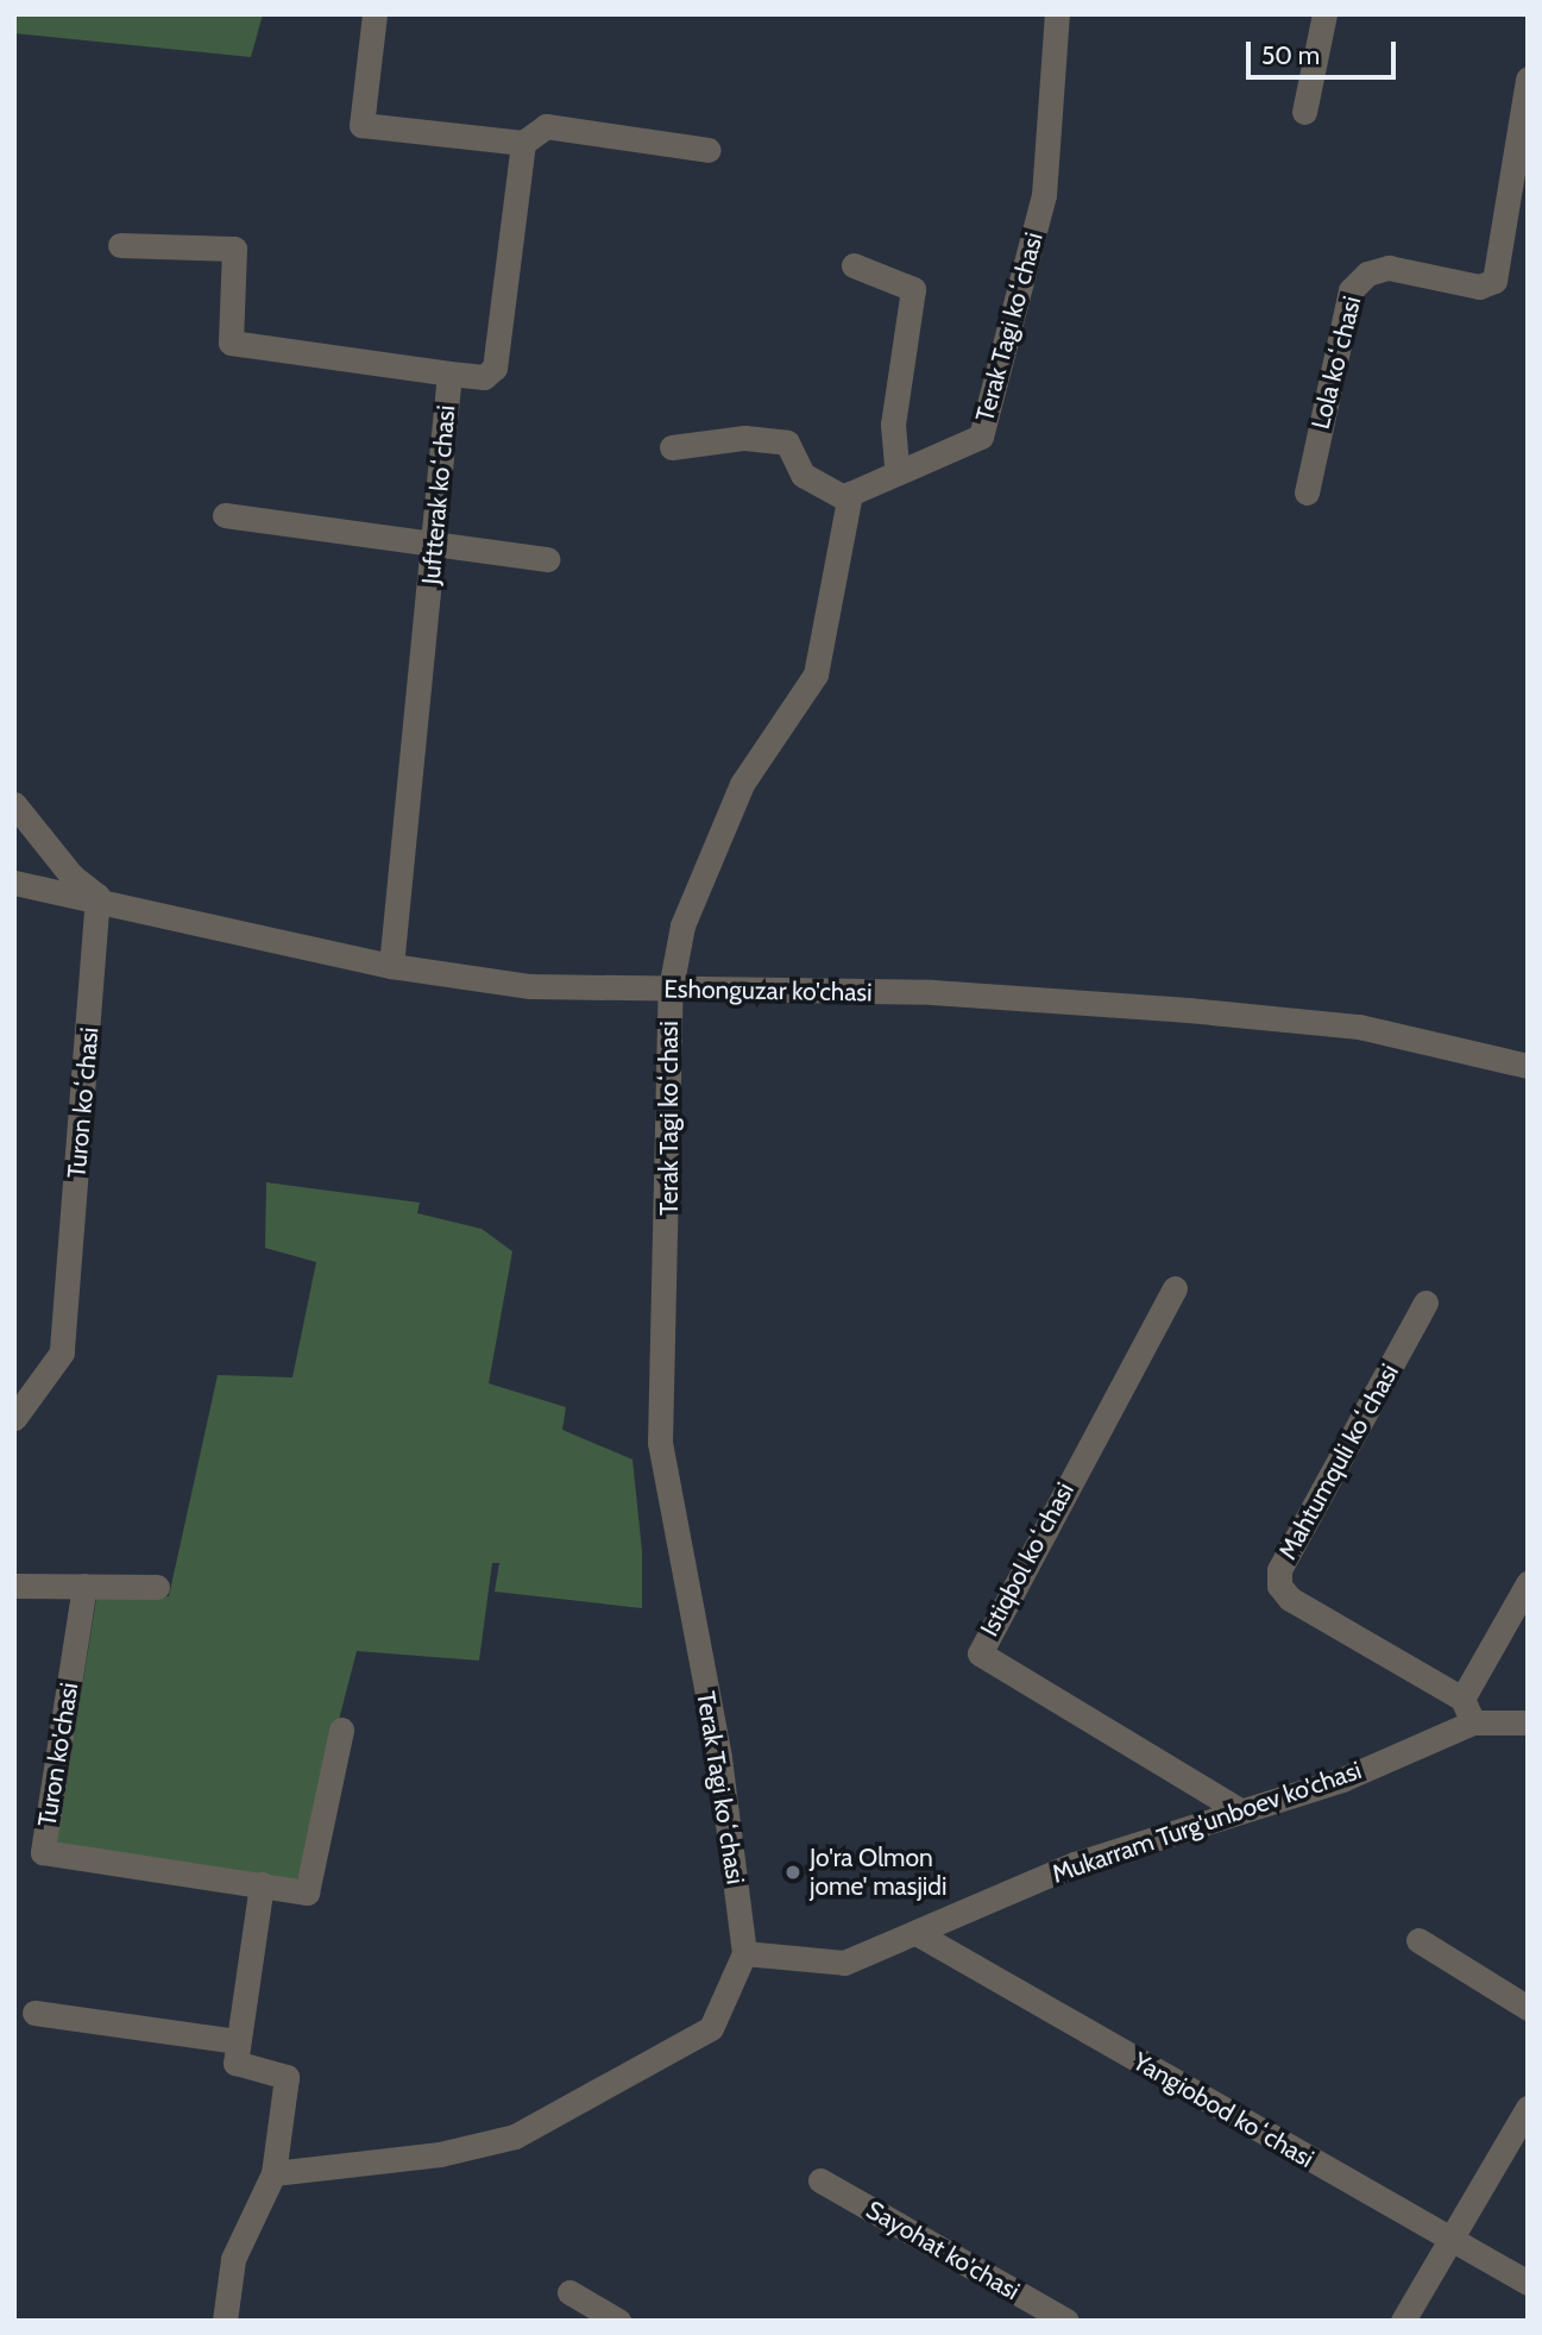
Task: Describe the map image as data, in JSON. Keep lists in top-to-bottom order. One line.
{"streets":{"street":["Terak Tagi koʻchasi","Lola koʻchasi","Juftterak koʻchasi","Eshonguzar ko'chasi","Turon koʻchasi","Mahtumquli koʻchasi","Istiqbol koʻchasi","Turon ko'chasi","Mukarram Turg'unboev ko'chasi","Yangiobod koʻchasi","Sayohat ko'chasi"]},"crossings":[["Terak Tagi koʻchasi","Eshonguzar ko'chasi"],["Terak Tagi koʻchasi","Mukarram Turg'unboev ko'chasi"],["Juftterak koʻchasi","Eshonguzar ko'chasi"],["Eshonguzar ko'chasi","Turon koʻchasi"],["Istiqbol koʻchasi","Mukarram Turg'unboev ko'chasi"],["Mukarram Turg'unboev ko'chasi","Yangiobod koʻchasi"]],"places":["Jo'ra Olmon jome' masjidi"],"scale_bar":"50 m"}
